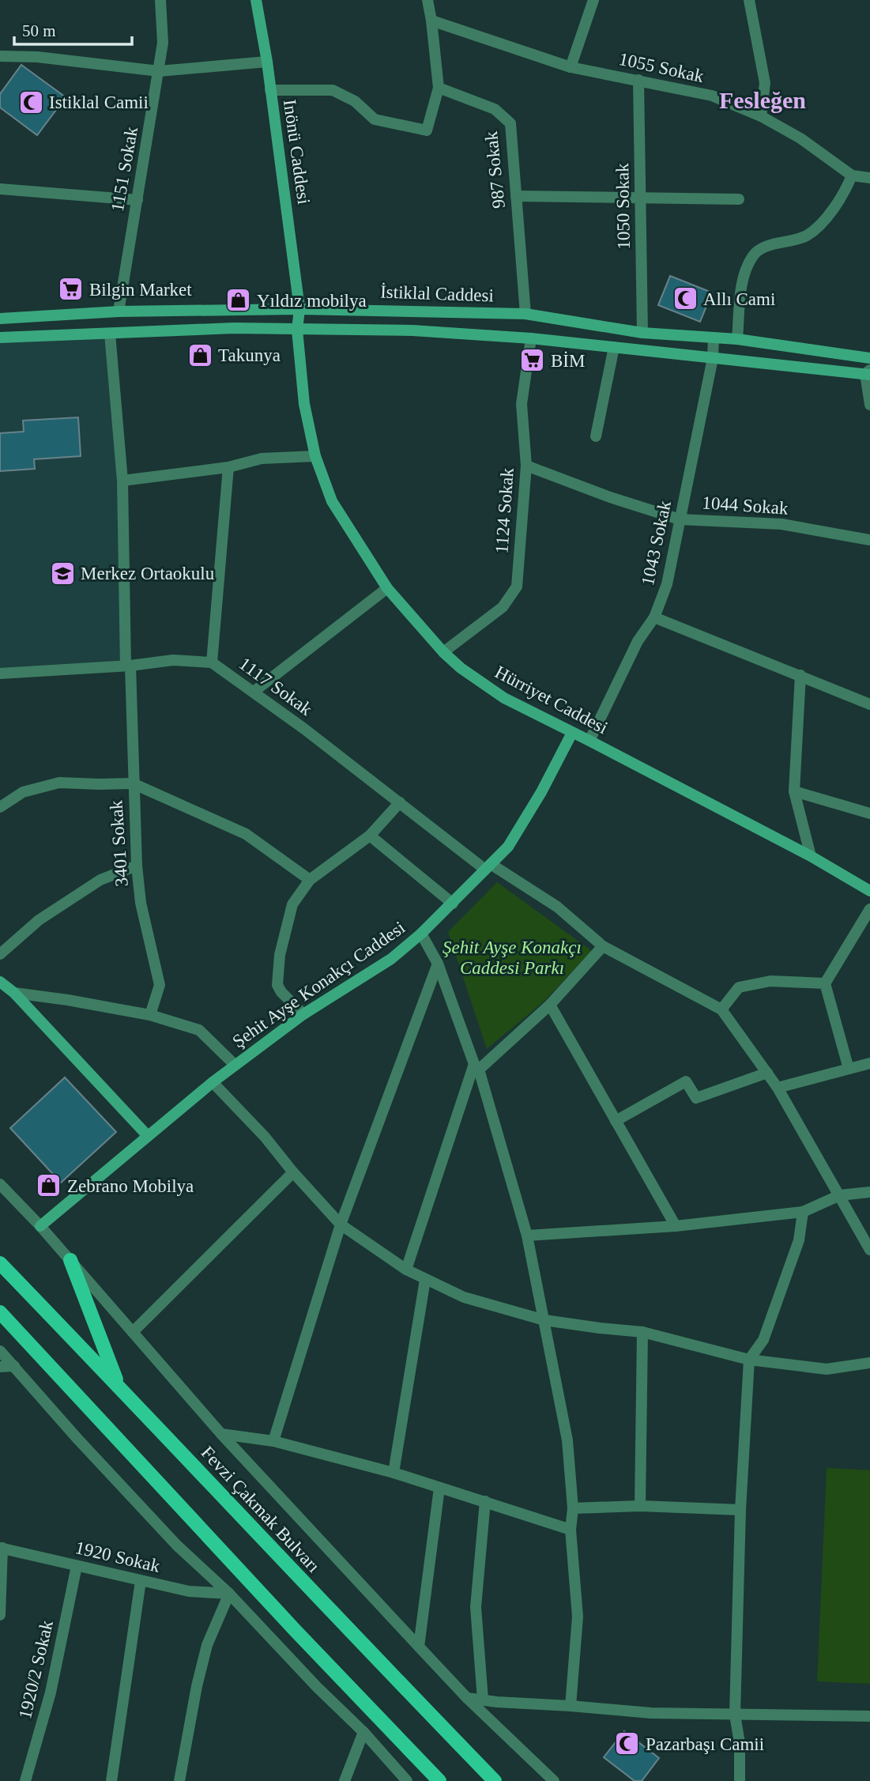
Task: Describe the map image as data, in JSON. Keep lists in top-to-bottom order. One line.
{"streets":{"main road":["Fevzi Çakmak Bulvarı"],"street":["1055 Sokak","Inönü Caddesi","1151 Sokak","987 Sokak","1050 Sokak","İstiklal Caddesi","1044 Sokak","1124 Sokak","1043 Sokak","1117 Sokak","Hürriyet Caddesi","3401 Sokak","Şehit Ayşe Konakçı Caddesi","1920 Sokak","1920/2 Sokak"]},"crossings":[["1055 Sokak","1050 Sokak"],["Inönü Caddesi","İstiklal Caddesi"],["Inönü Caddesi","Hürriyet Caddesi"],["1151 Sokak","İstiklal Caddesi"],["987 Sokak","İstiklal Caddesi"],["1050 Sokak","İstiklal Caddesi"],["İstiklal Caddesi","1043 Sokak"],["İstiklal Caddesi","Hürriyet Caddesi"],["1044 Sokak","1124 Sokak"],["1044 Sokak","1043 Sokak"],["1124 Sokak","Hürriyet Caddesi"],["1043 Sokak","Hürriyet Caddesi"],["1117 Sokak","3401 Sokak"],["1117 Sokak","Şehit Ayşe Konakçı Caddesi"],["Hürriyet Caddesi","Şehit Ayşe Konakçı Caddesi"],["1920 Sokak","1920/2 Sokak"]],"districts":["Fesleğen"],"parks":["Şehit Ayşe Konakçı Caddesi Parkı"],"places":{"mosque":["Istiklal Camii","Allı Cami","Pazarbaşı Camii"],"supermarket":["Bilgin Market","BİM"],"shop":["Yıldız mobilya","Takunya","Zebrano Mobilya"],"school or university":["Merkez Ortaokulu"]},"scale_bar":"50 m"}
